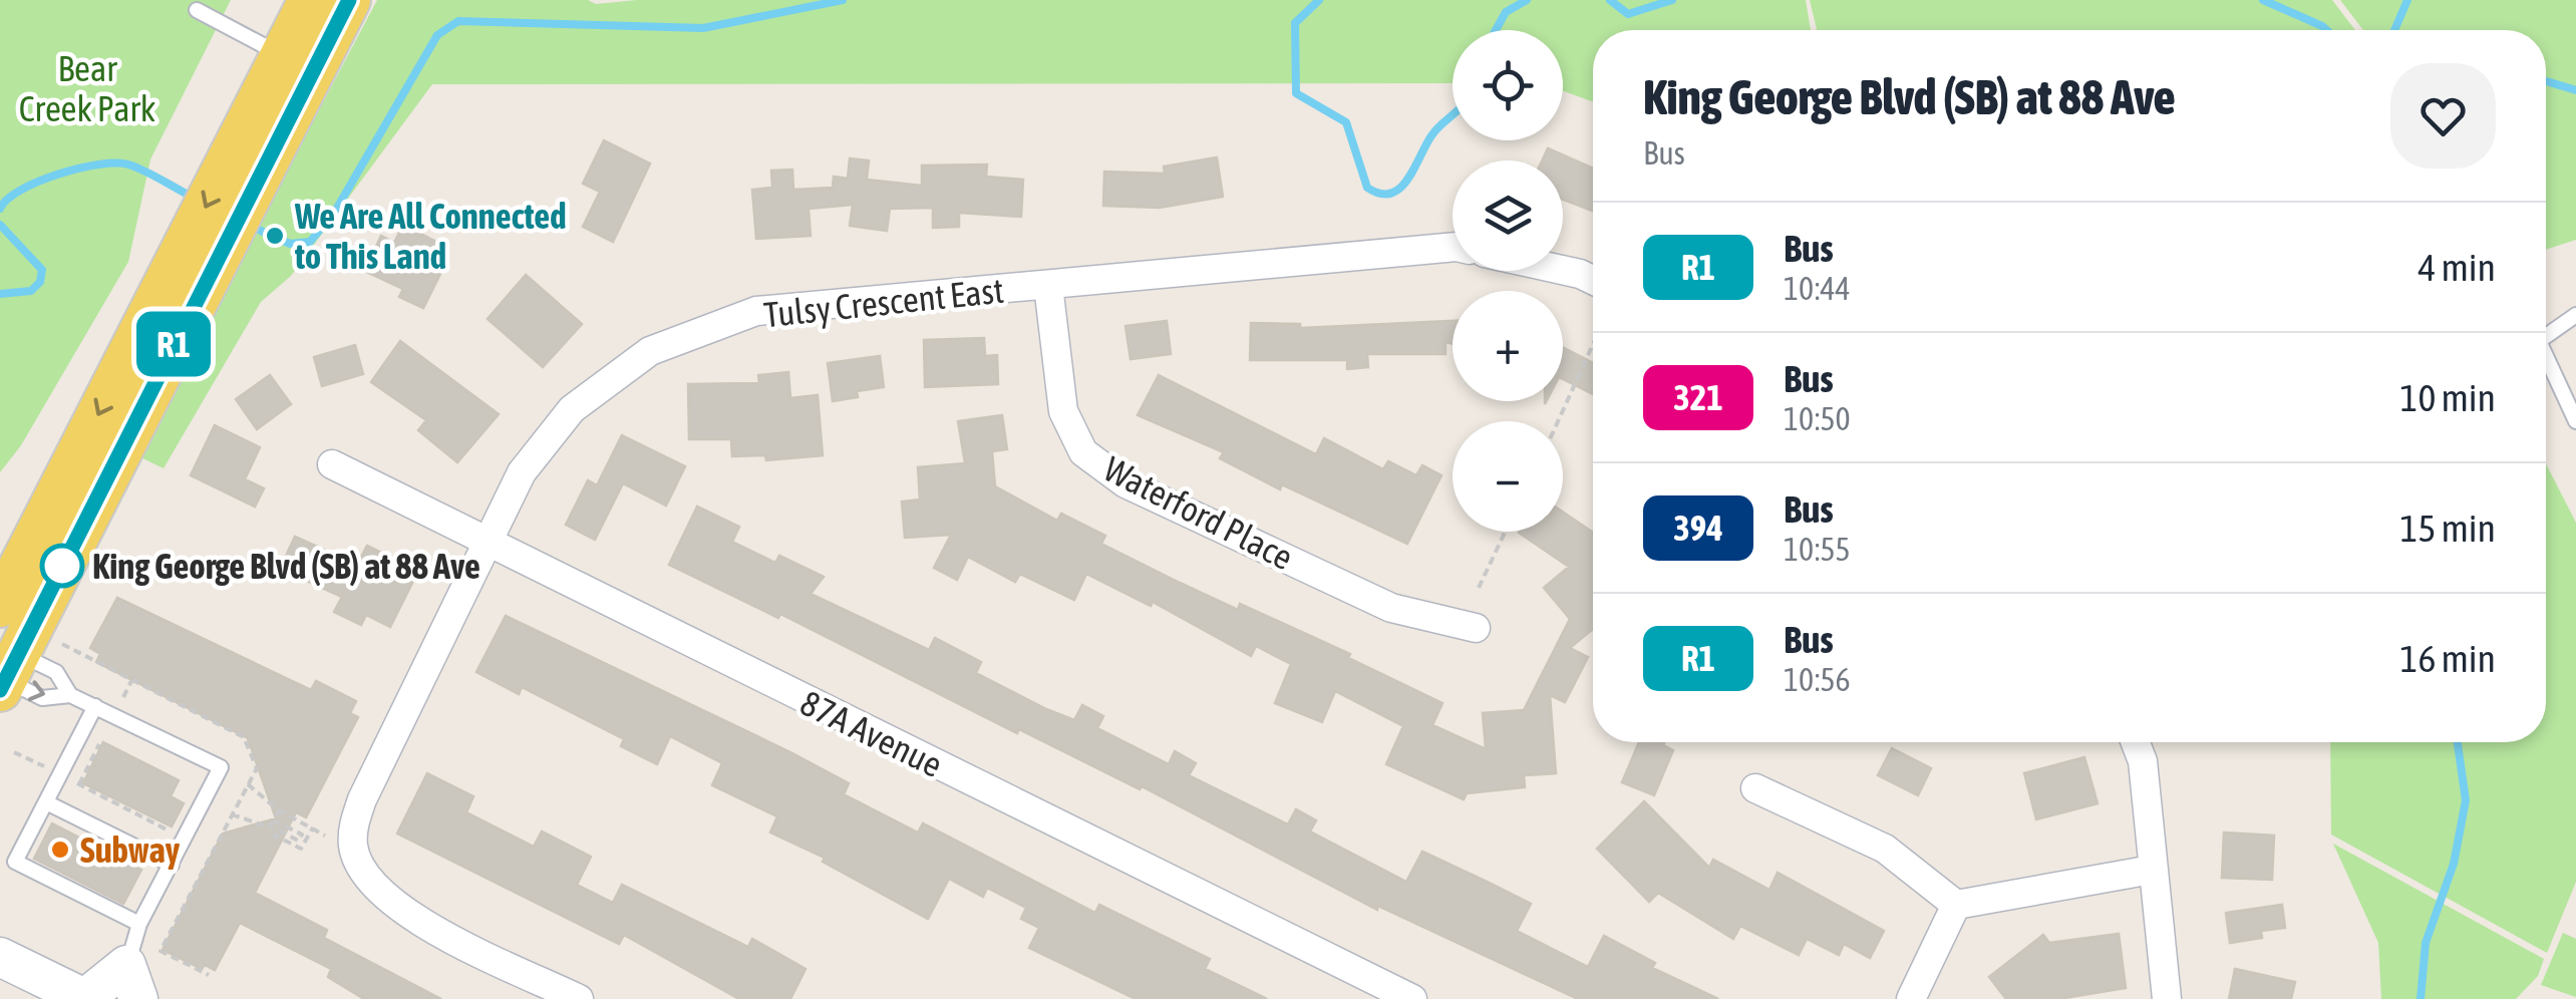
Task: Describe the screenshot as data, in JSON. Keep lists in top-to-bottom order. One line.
{"streets":{"street":["Tulsy Crescent East","Waterford Place","87A Avenue"]},"crossings":[["Tulsy Crescent East","Waterford Place"],["Tulsy Crescent East","87A Avenue"]],"parks":["Bear Creek Park"],"places":["We Are All Connected to This Land","King George Blvd (SB) at 88 Ave","Subway"],"lines":["bus line R1"],"page":{"on_map":"R1","map_buttons":["+","−"],"heading":["King George Blvd (SB) at 88 Ave","Bus"],"list":[{"mark":"R1","name":"Bus","note":"10:44","value":"4 min"},{"mark":"321","name":"Bus","note":"10:50","value":"10 min"},{"mark":"394","name":"Bus","note":"10:55","value":"15 min"},{"mark":"R1","name":"Bus","note":"10:56","value":"16 min"}]}}
